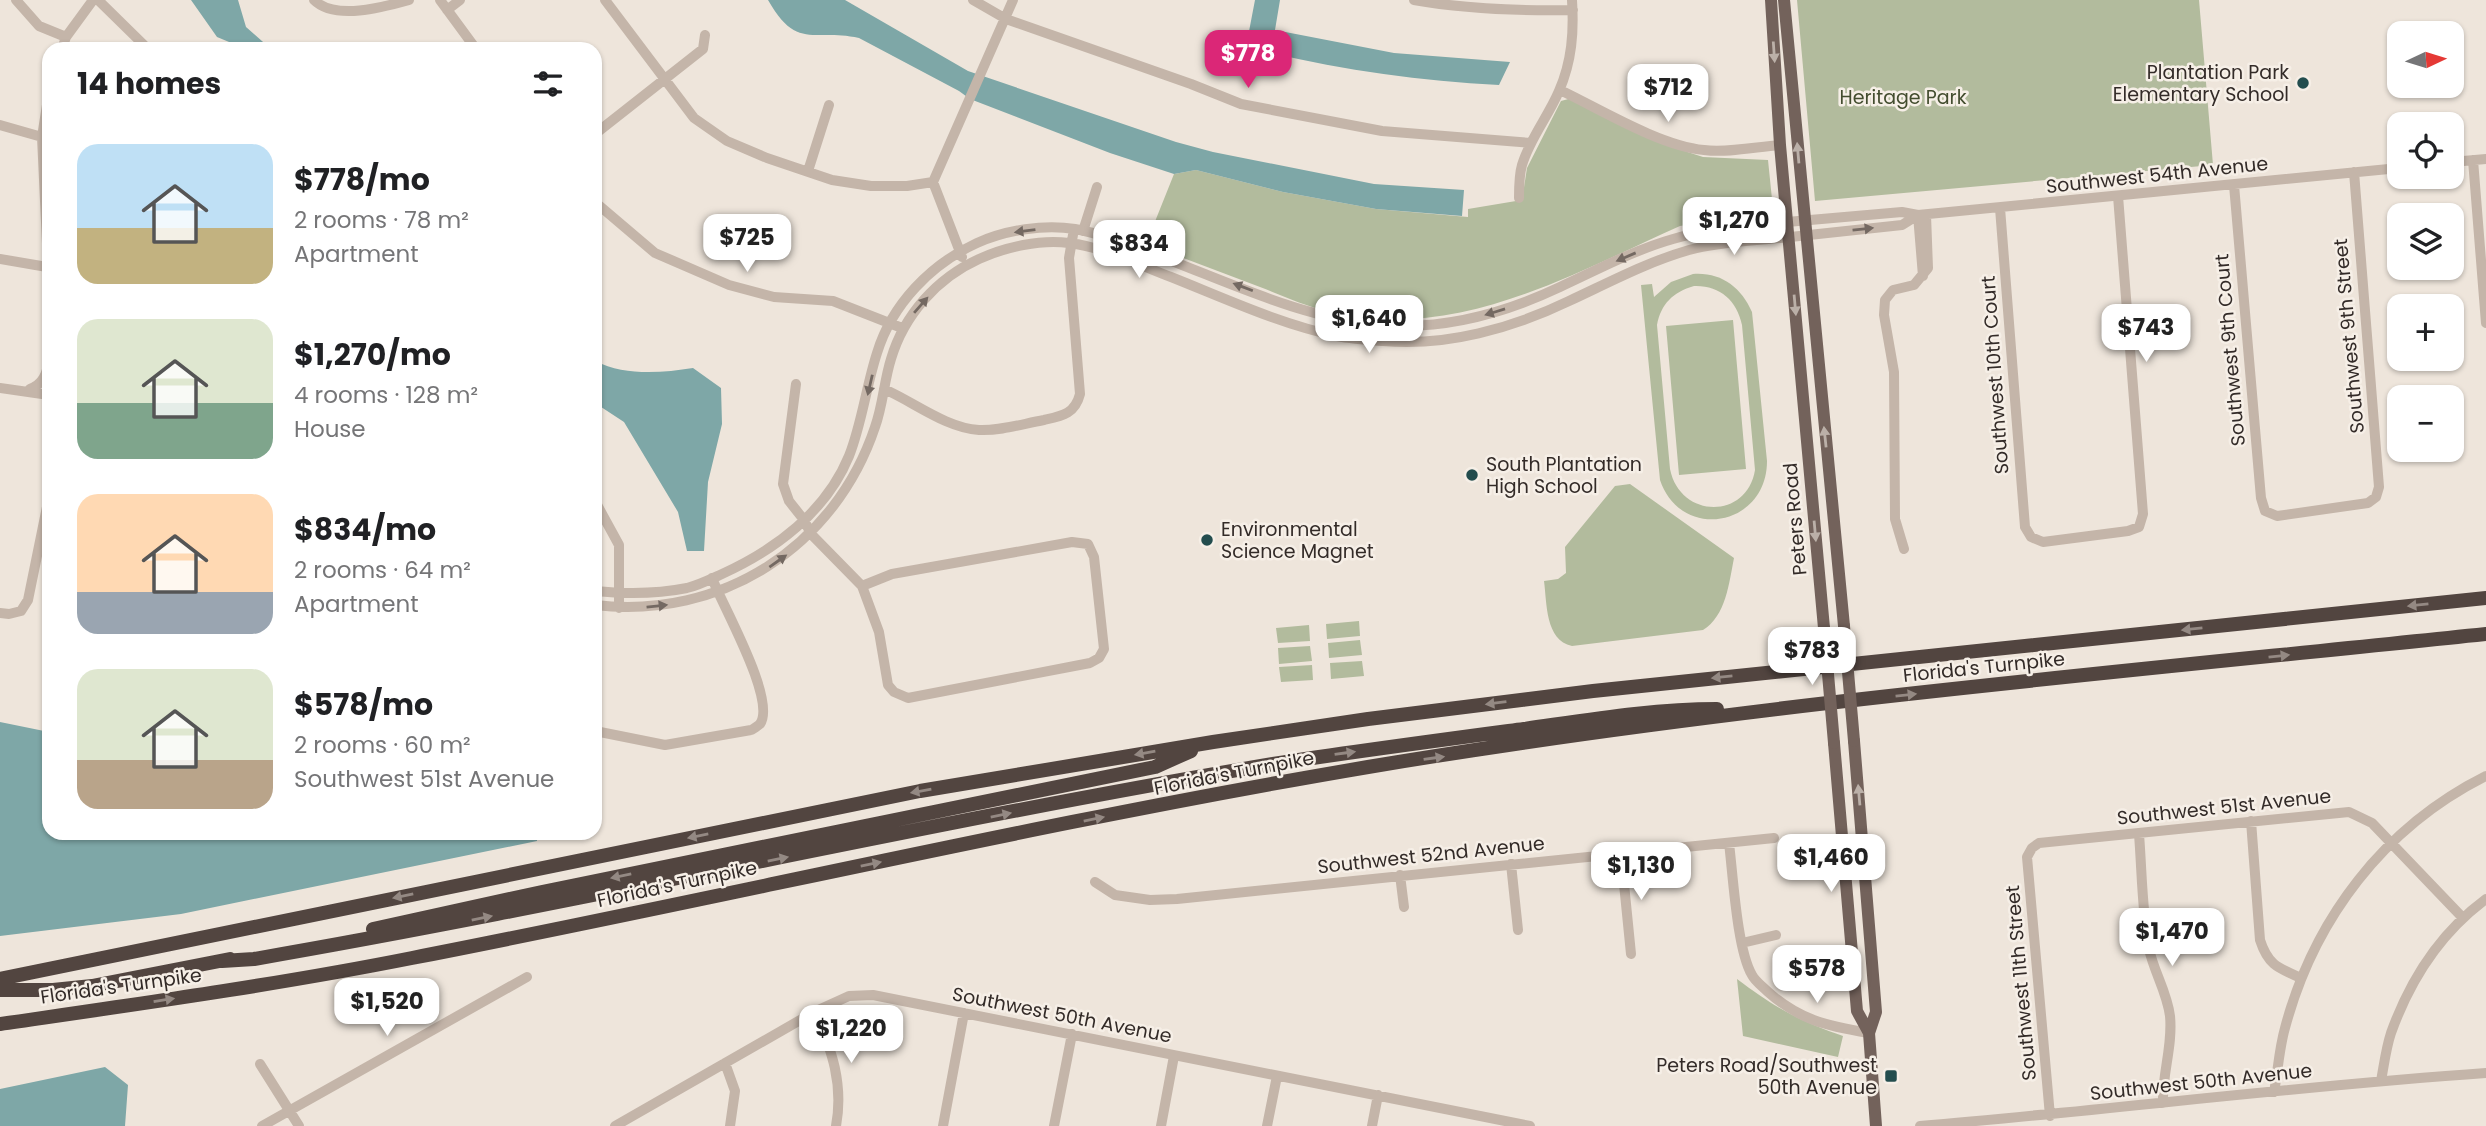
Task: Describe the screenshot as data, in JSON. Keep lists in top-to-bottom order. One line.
{"streets":{"highway":["Florida's Turnpike"],"main road":["Peters Road"],"street":["Southwest 54th Avenue","Southwest 9th Street","Southwest 9th Court","Southwest 10th Court","Southwest 51st Avenue","Southwest 52nd Avenue","Southwest 11th Street","Southwest 50th Avenue"]},"crossings":[["Southwest 54th Avenue","Southwest 9th Street"],["Southwest 54th Avenue","Southwest 9th Court"],["Southwest 54th Avenue","Southwest 10th Court"],["Southwest 54th Avenue","Peters Road"],["Southwest 9th Street","Southwest 9th Court"],["Southwest 51st Avenue","Southwest 11th Street"],["Southwest 11th Street","Southwest 50th Avenue"]],"parks":["Heritage Park"],"places":{"other":["Plantation Park Elementary School","South Plantation High School","Environmental Science Magnet"],"transit":["Peters Road/Southwest 50th Avenue"]},"north":"right","page":{"map_buttons":["+","−"],"price":["$778","$712","$1,270","$725","$834","$1,640","$743","$783","$1,460","$1,130","$1,470","$578","$1,520","$1,220"],"heading":"14 homes","list":[{"name":"$778/mo","note":"2 rooms · 78 m² · Apartment"},{"name":"$1,270/mo","note":"4 rooms · 128 m² · House"},{"name":"$834/mo","note":"2 rooms · 64 m² · Apartment"},{"name":"$578/mo","note":"2 rooms · 60 m² · Southwest 51st Avenue"}]}}
